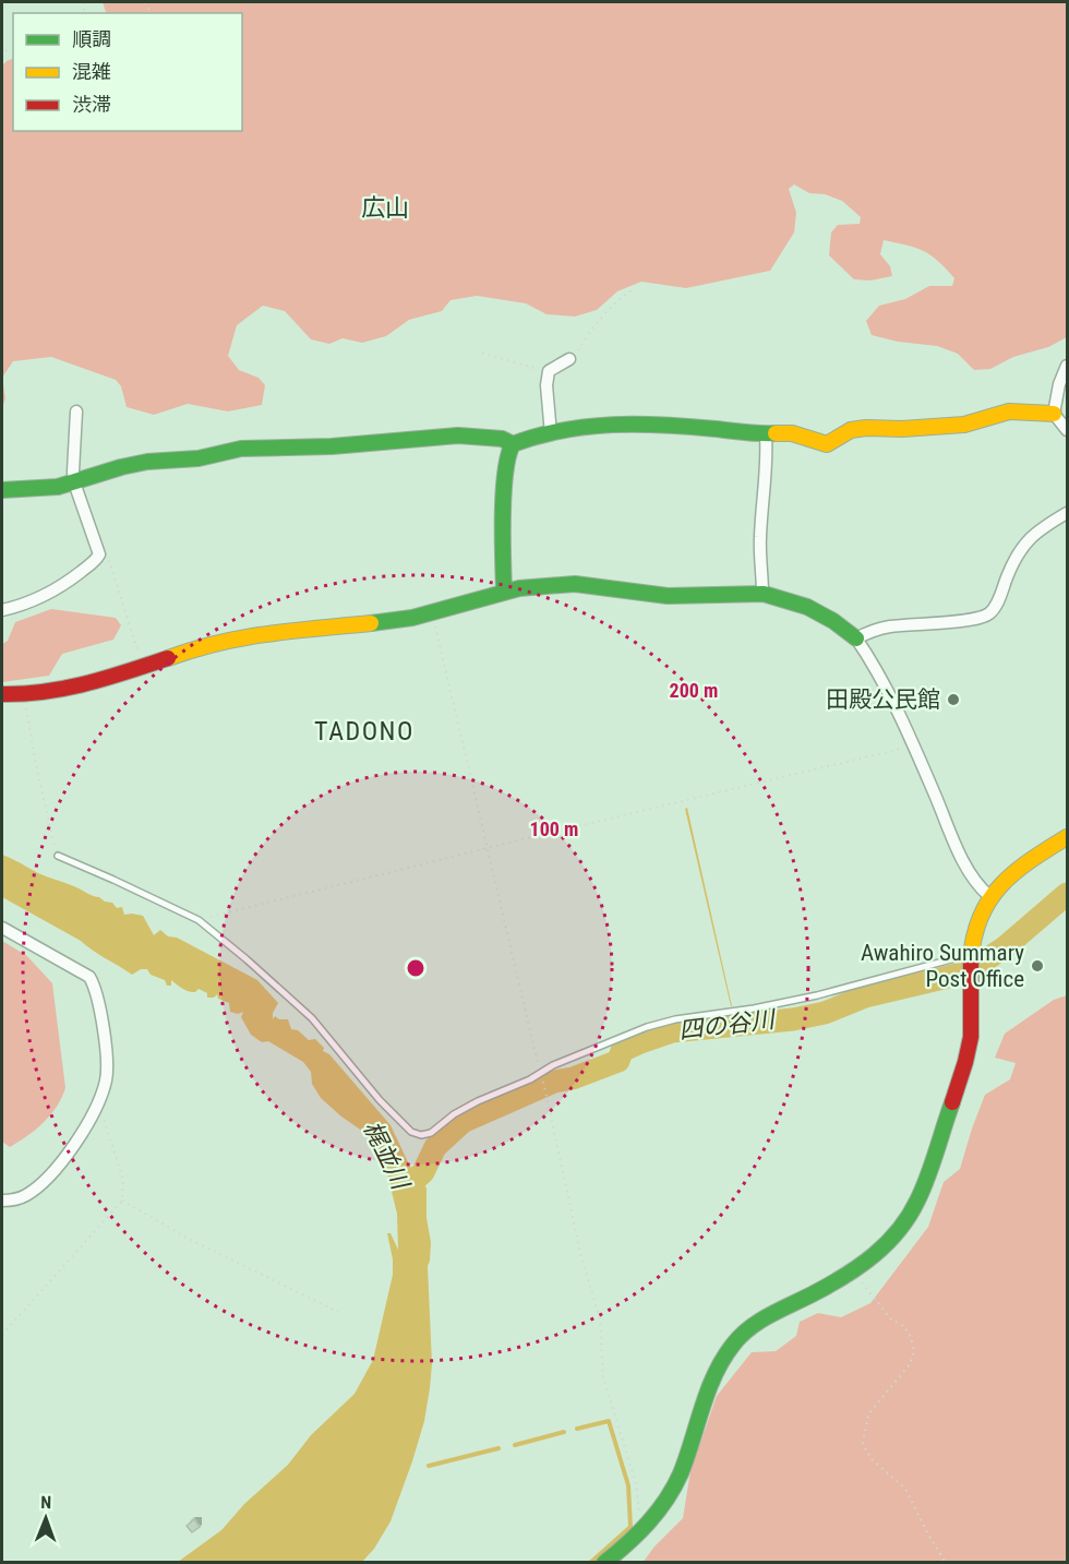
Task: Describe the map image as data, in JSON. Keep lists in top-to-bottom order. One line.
{"districts":["広山","TADONO"],"water":["四の谷川","梶並川"],"places":["田殿公民館","Awahiro Summary Post Office"],"legend":["順調","混雑","渋滞"],"north":"top","rings":["200 m","100 m"]}
